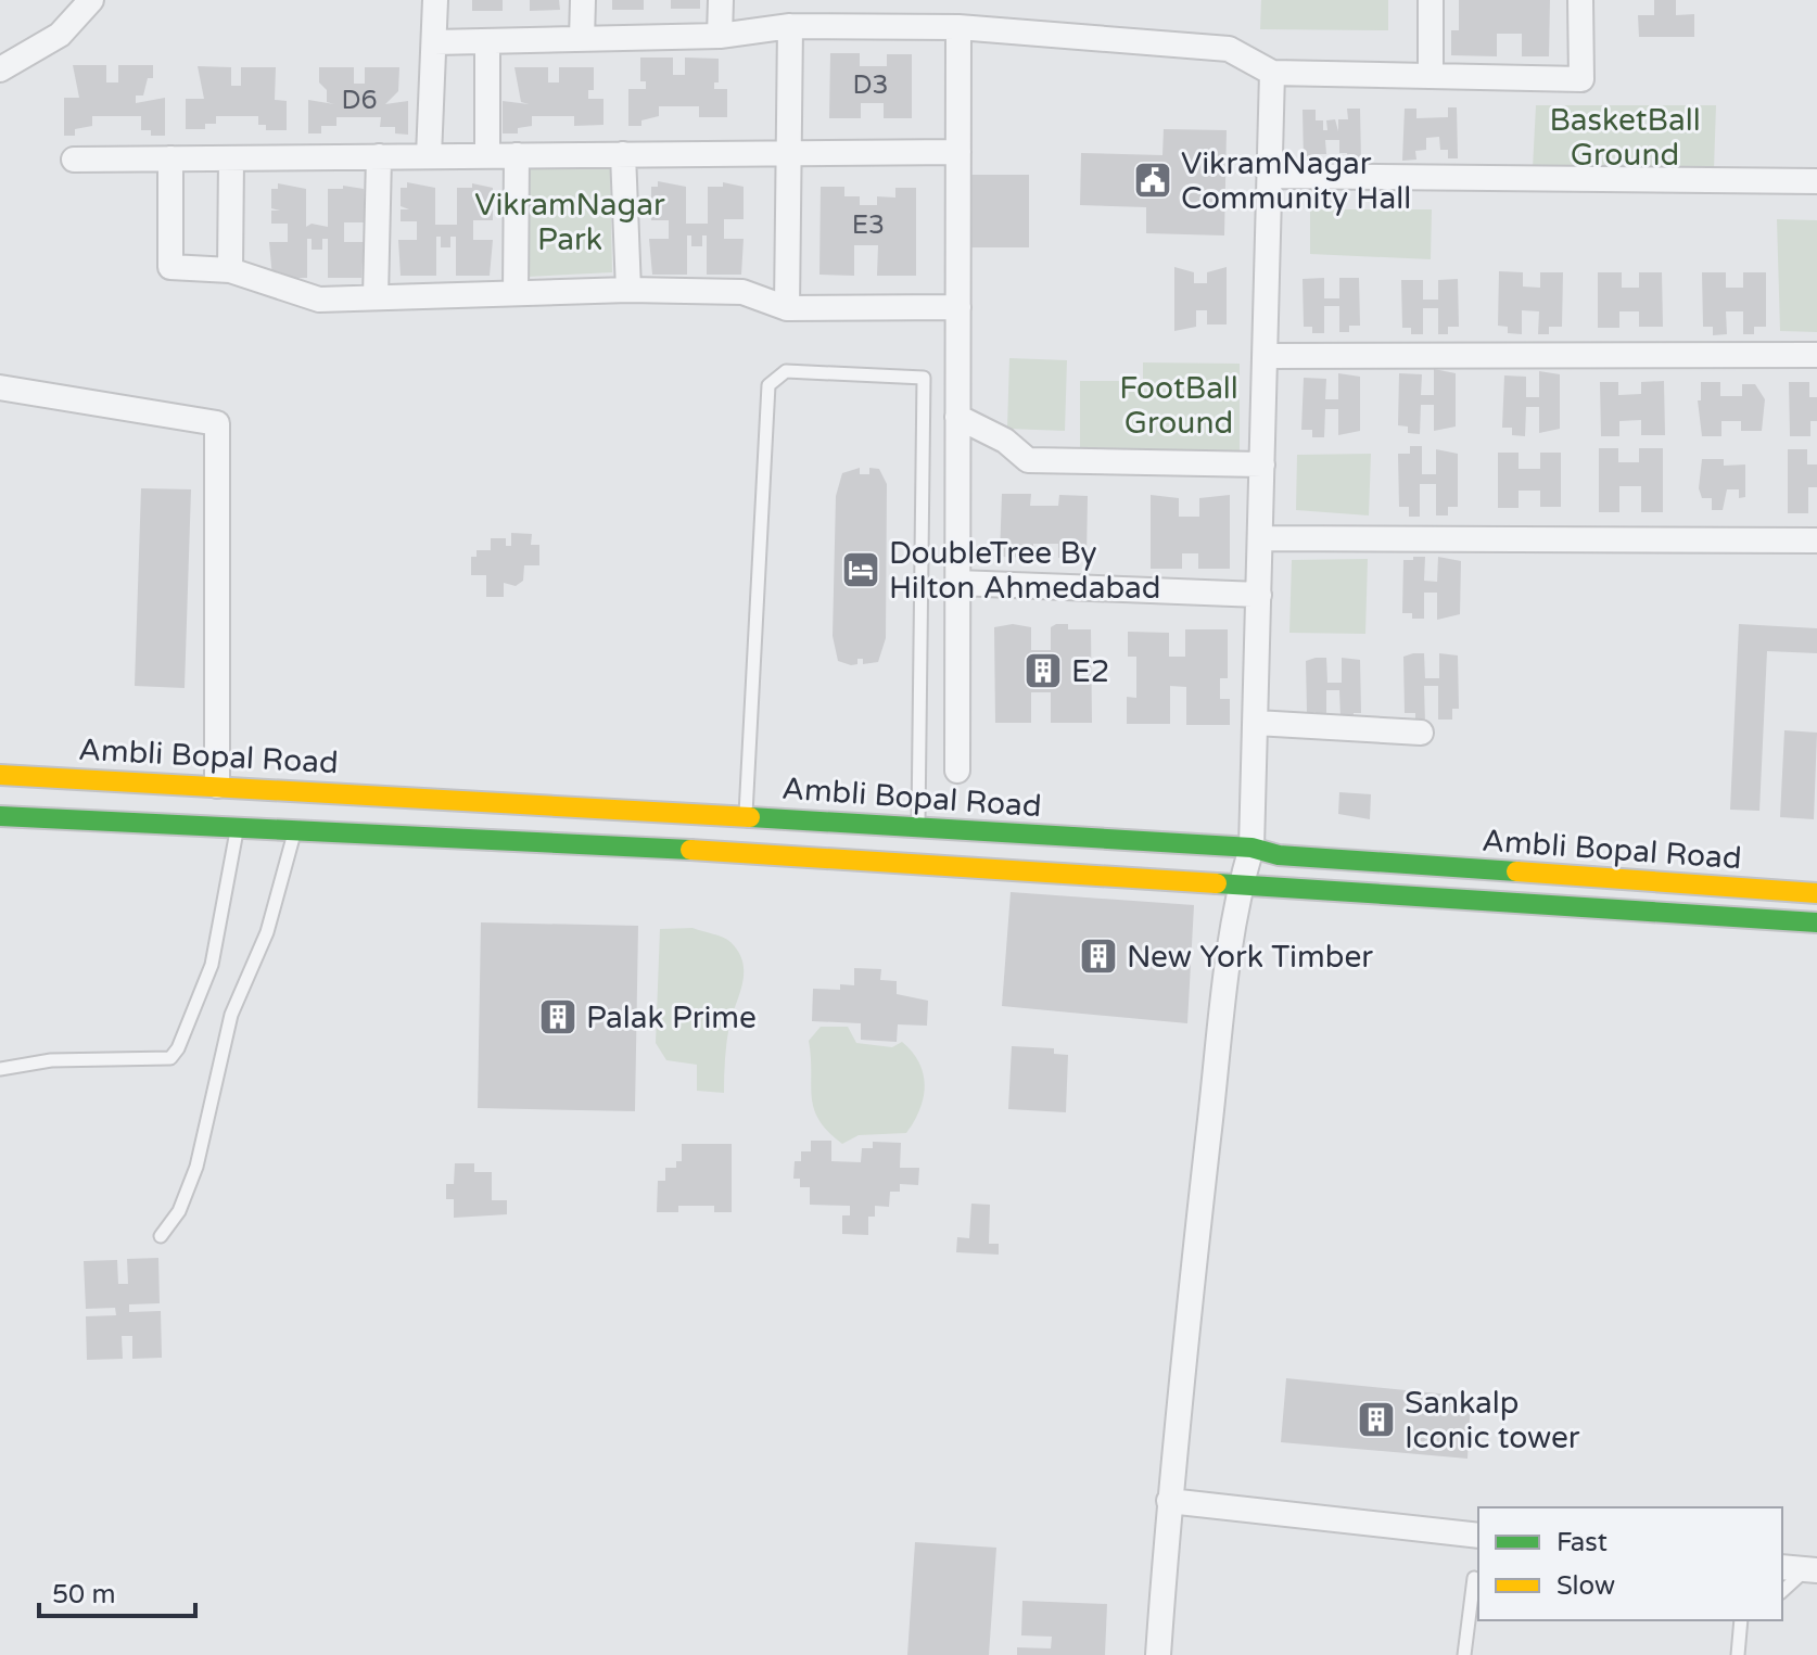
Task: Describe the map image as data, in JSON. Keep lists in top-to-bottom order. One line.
{"streets":{"street":["Ambli Bopal Road"]},"parks":["BasketBall Ground","VikramNagar Park","FootBall Ground"],"places":{"public building":["VikramNagar Community Hall"],"hotel":["DoubleTree By Hilton Ahmedabad"],"building":["E2","New York Timber","Palak Prime","Sankalp Iconic tower"]},"house_numbers":["D3","D6","E3"],"legend":["Fast","Slow"],"scale_bar":"50 m"}
